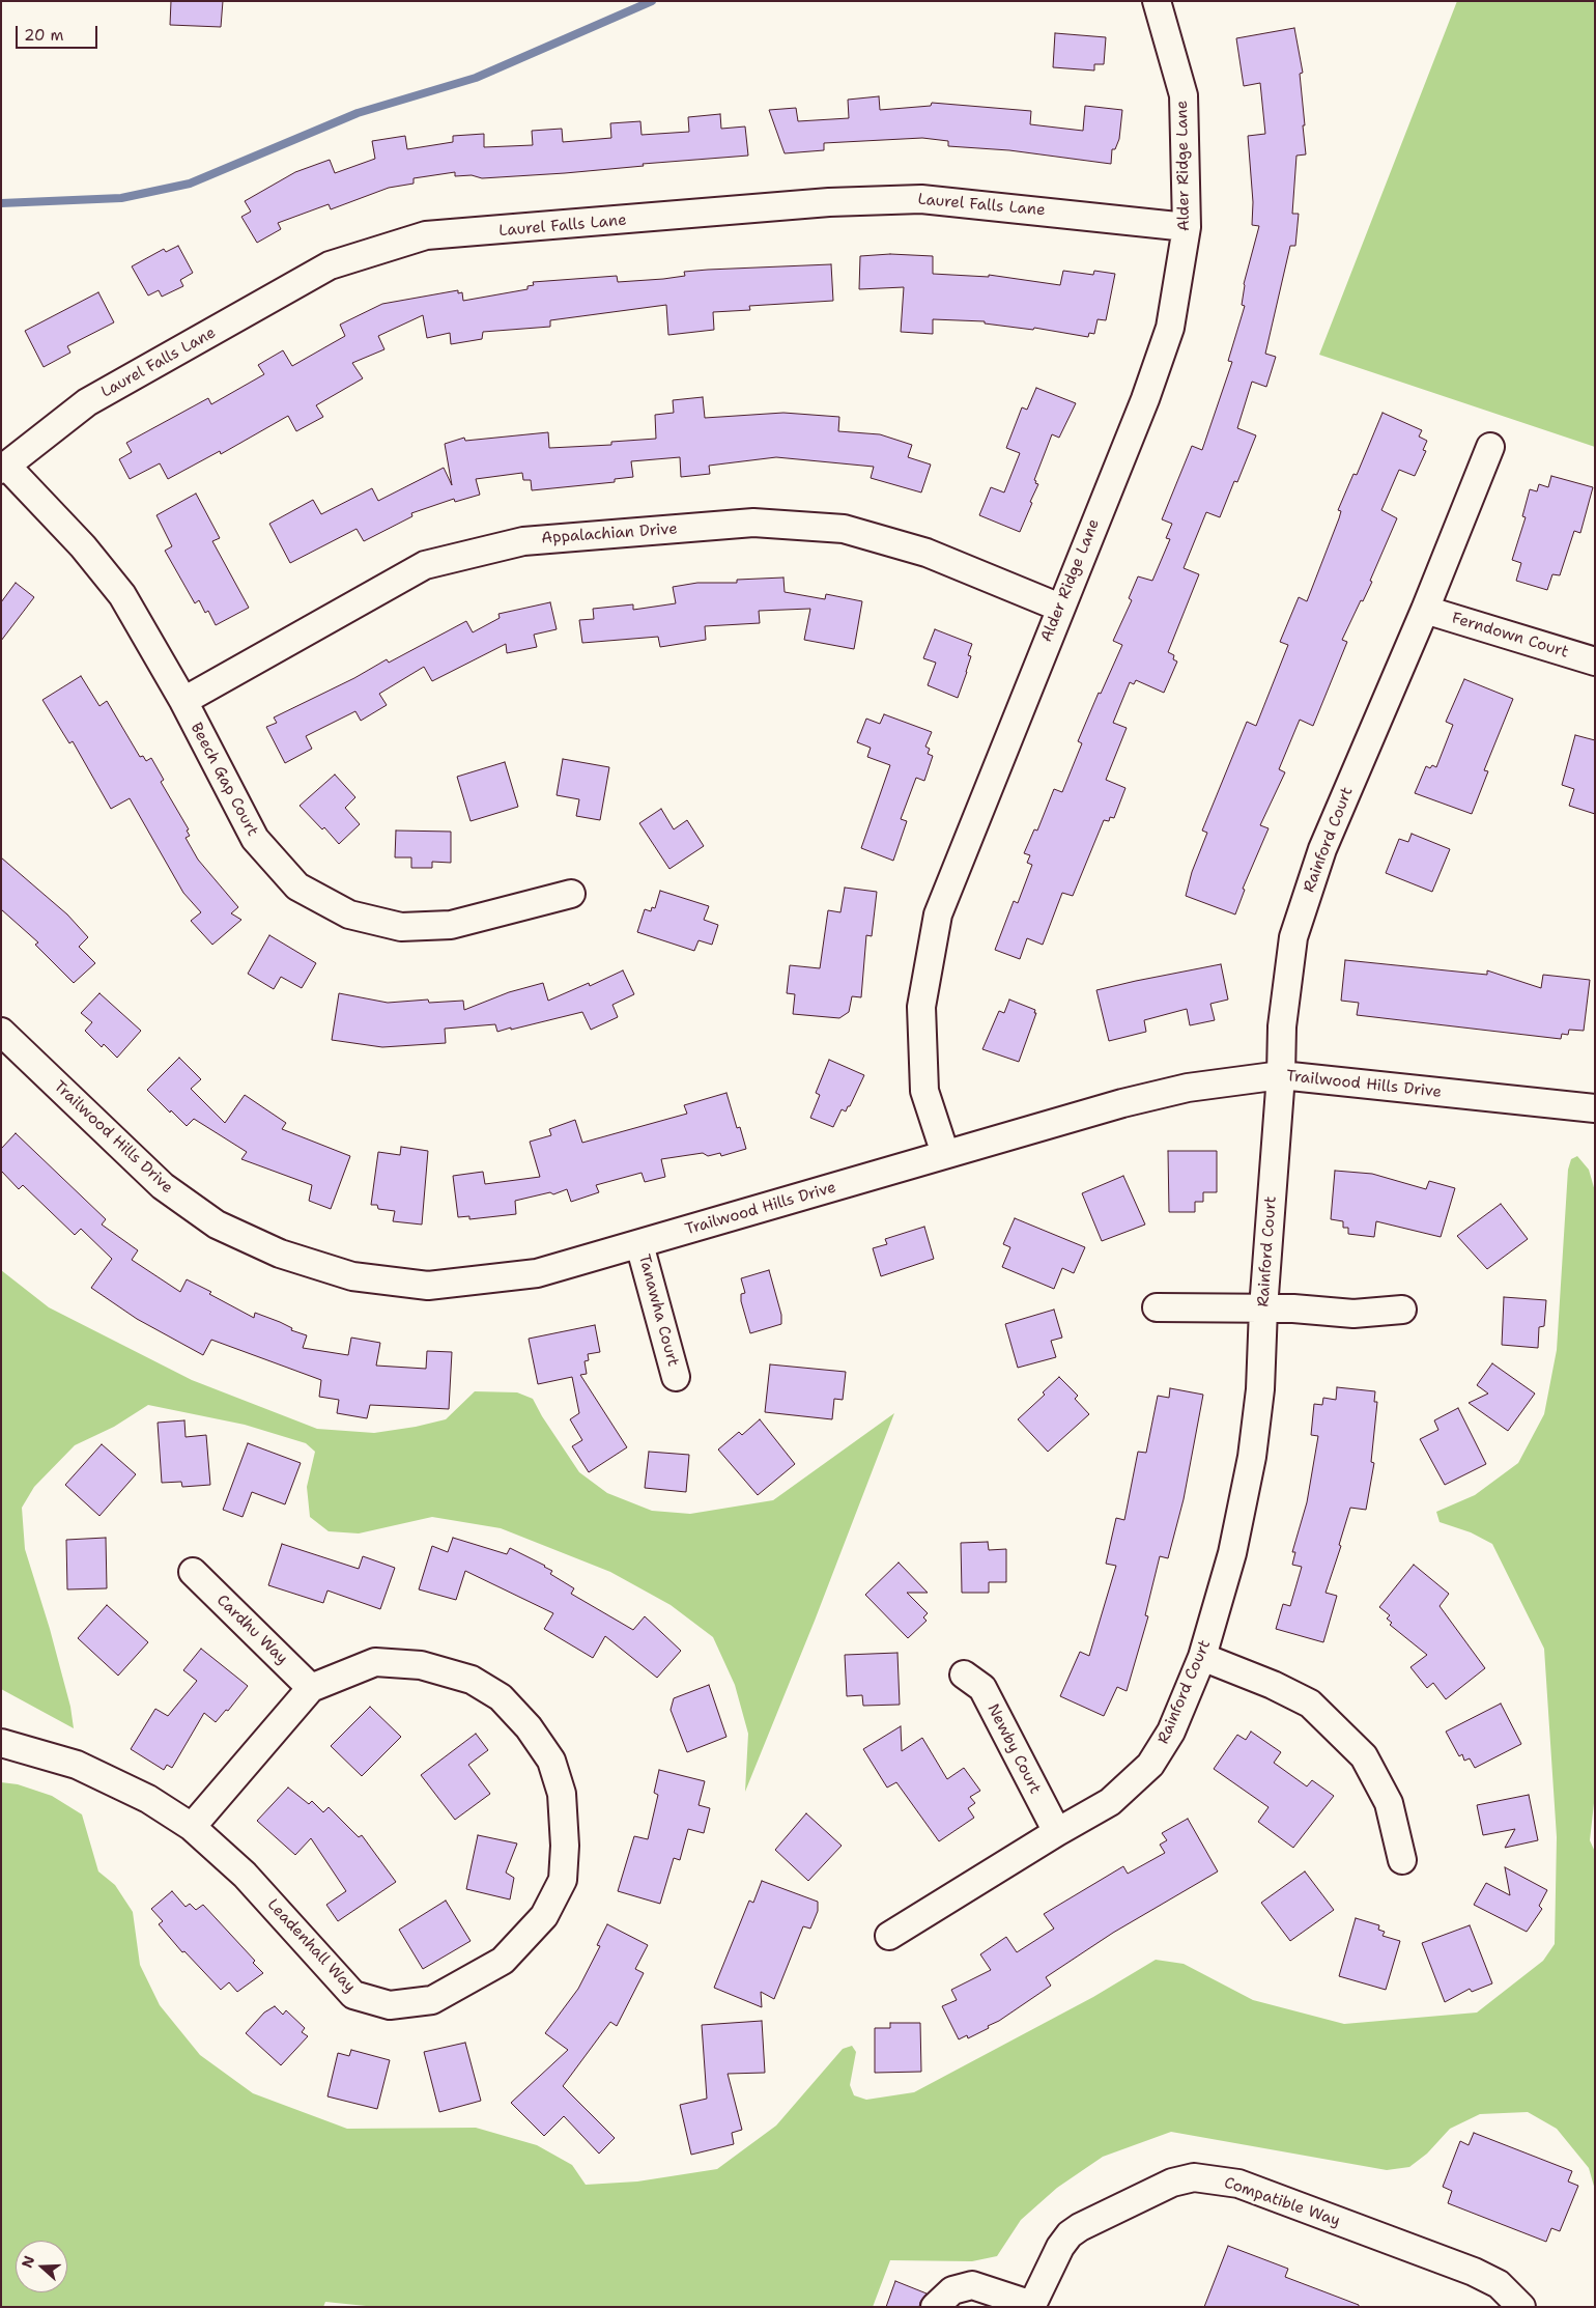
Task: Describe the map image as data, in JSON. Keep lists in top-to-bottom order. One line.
{"streets":{"street":["Alder Ridge Lane","Laurel Falls Lane","Appalachian Drive","Ferndown Court","Beech Gap Court","Rainford Court","Trailwood Hills Drive","Tanawha Court","Cardhu Way","Newby Court","Leadenhall Way","Compatible Way"]},"crossings":[["Alder Ridge Lane","Laurel Falls Lane"],["Alder Ridge Lane","Appalachian Drive"],["Alder Ridge Lane","Trailwood Hills Drive"],["Laurel Falls Lane","Beech Gap Court"],["Appalachian Drive","Beech Gap Court"],["Ferndown Court","Rainford Court"],["Rainford Court","Trailwood Hills Drive"],["Rainford Court","Newby Court"],["Trailwood Hills Drive","Tanawha Court"],["Cardhu Way","Leadenhall Way"]],"scale_bar":"20 m","north":"left"}
